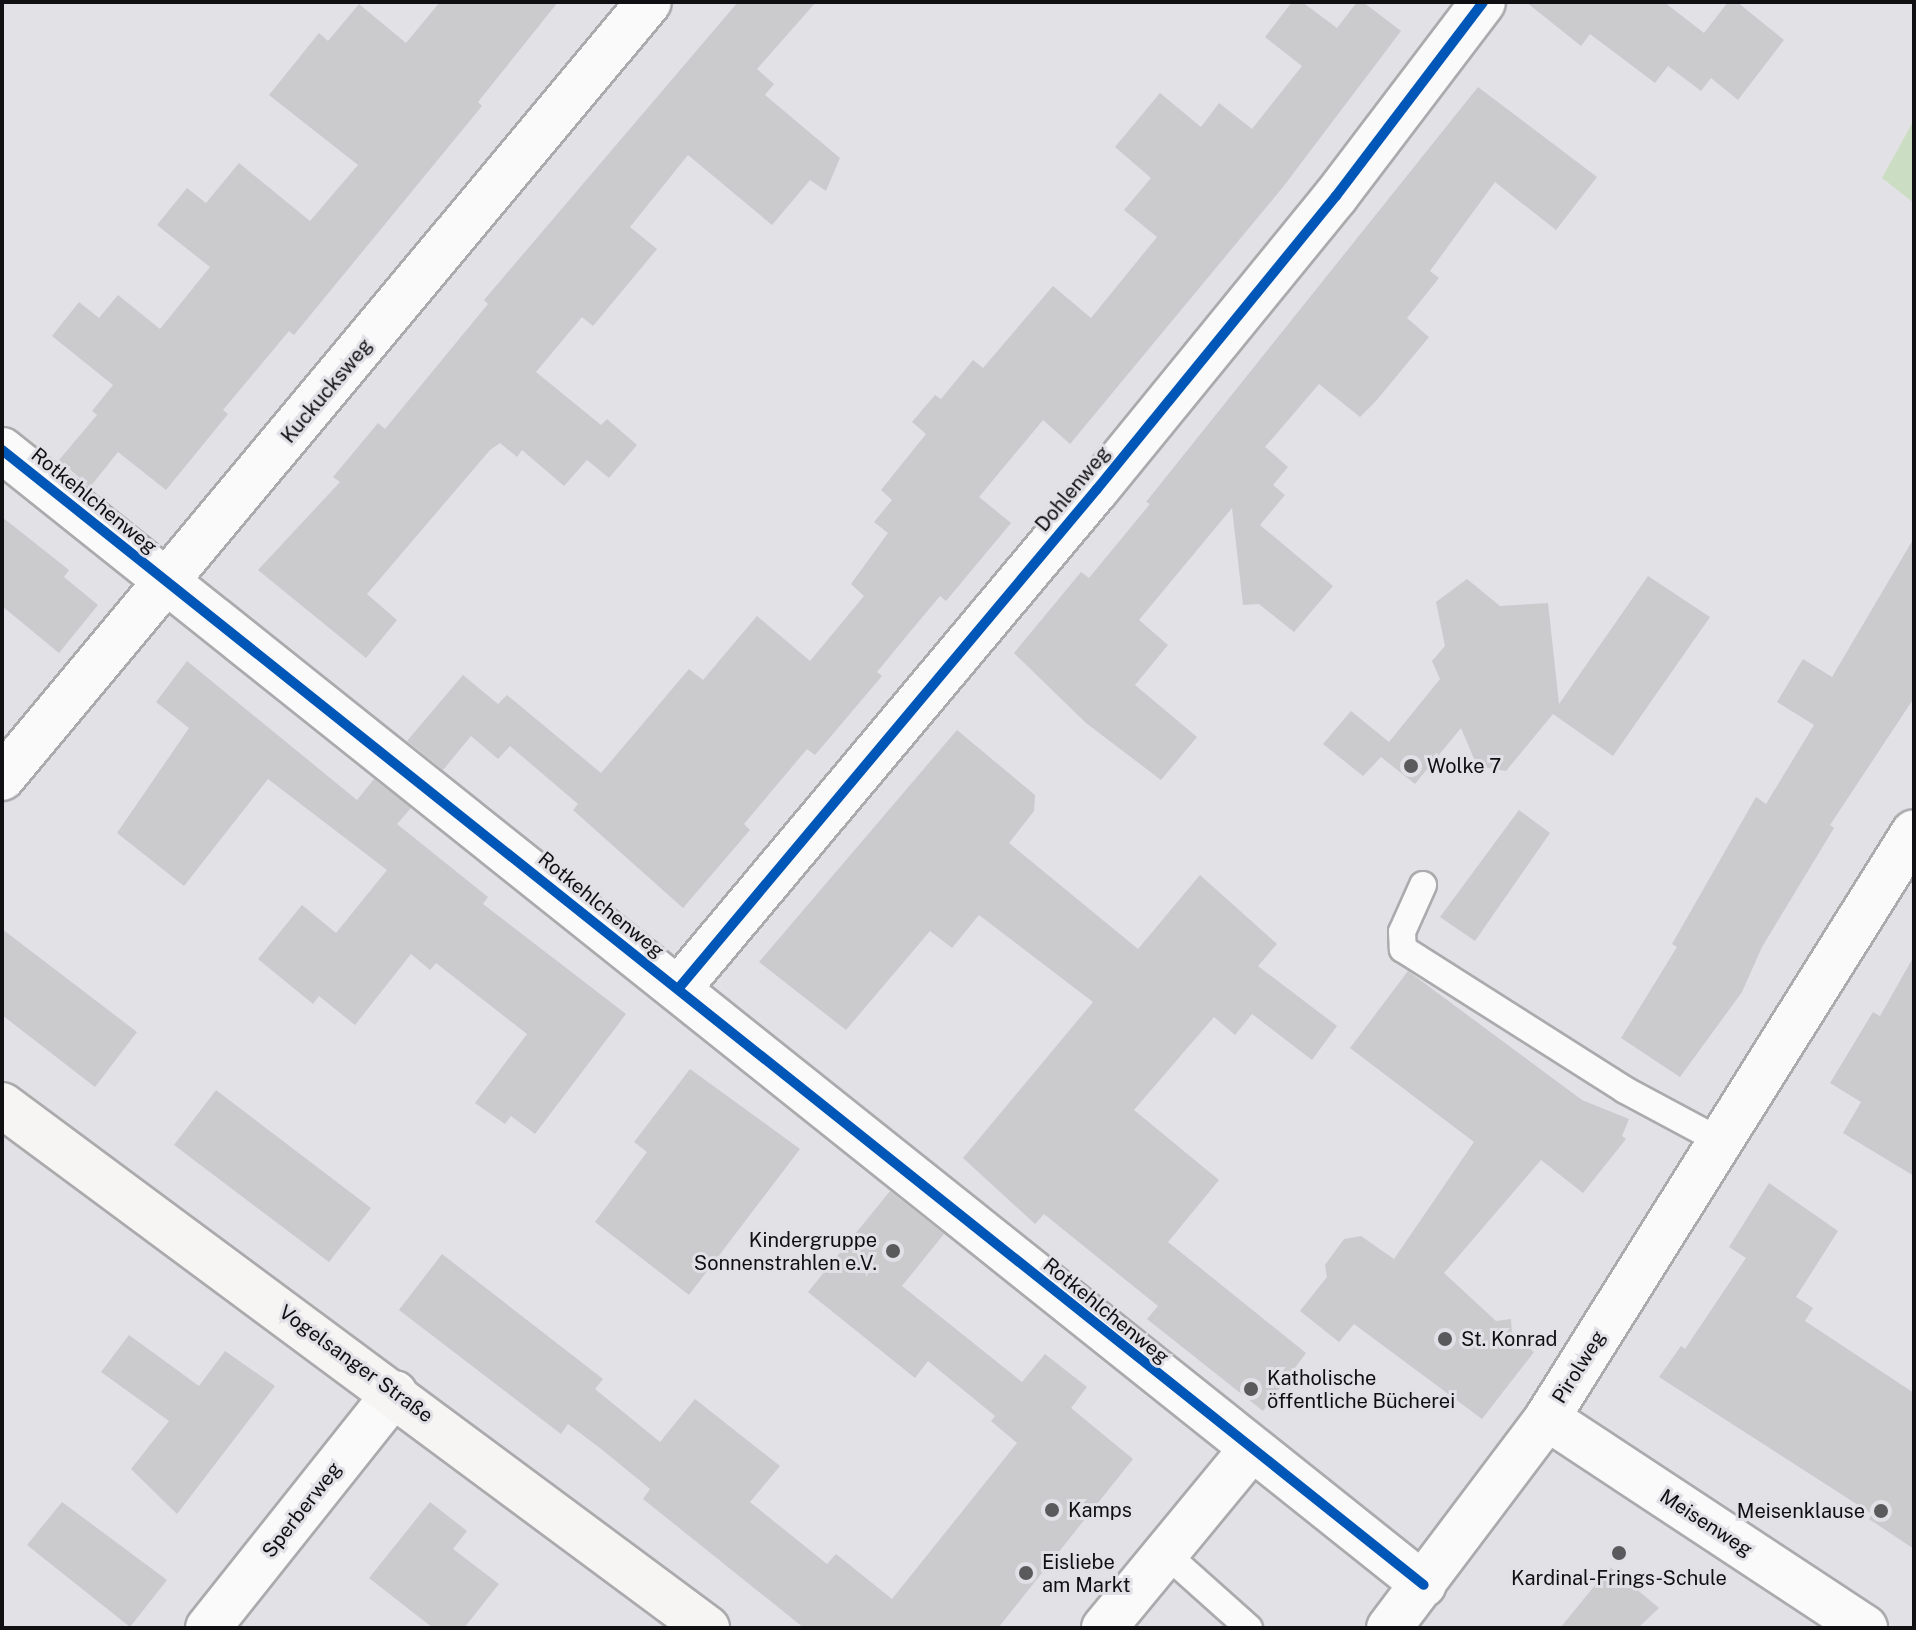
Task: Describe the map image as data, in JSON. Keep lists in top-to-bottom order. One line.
{"streets":{"street":["Kuckucksweg","Dohlenweg","Rotkehlchenweg","Vogelsanger Straße","Pirolweg","Sperberweg","Meisenweg"]},"crossings":[["Kuckucksweg","Rotkehlchenweg"],["Dohlenweg","Rotkehlchenweg"],["Rotkehlchenweg","Pirolweg"],["Vogelsanger Straße","Sperberweg"],["Pirolweg","Meisenweg"]],"places":["Wolke 7","Kindergruppe Sonnenstrahlen e.V.","St. Konrad","Katholische öffentliche Bücherei","Kamps","Meisenklause","Kardinal-Frings-Schule","Eisliebe am Markt"]}
